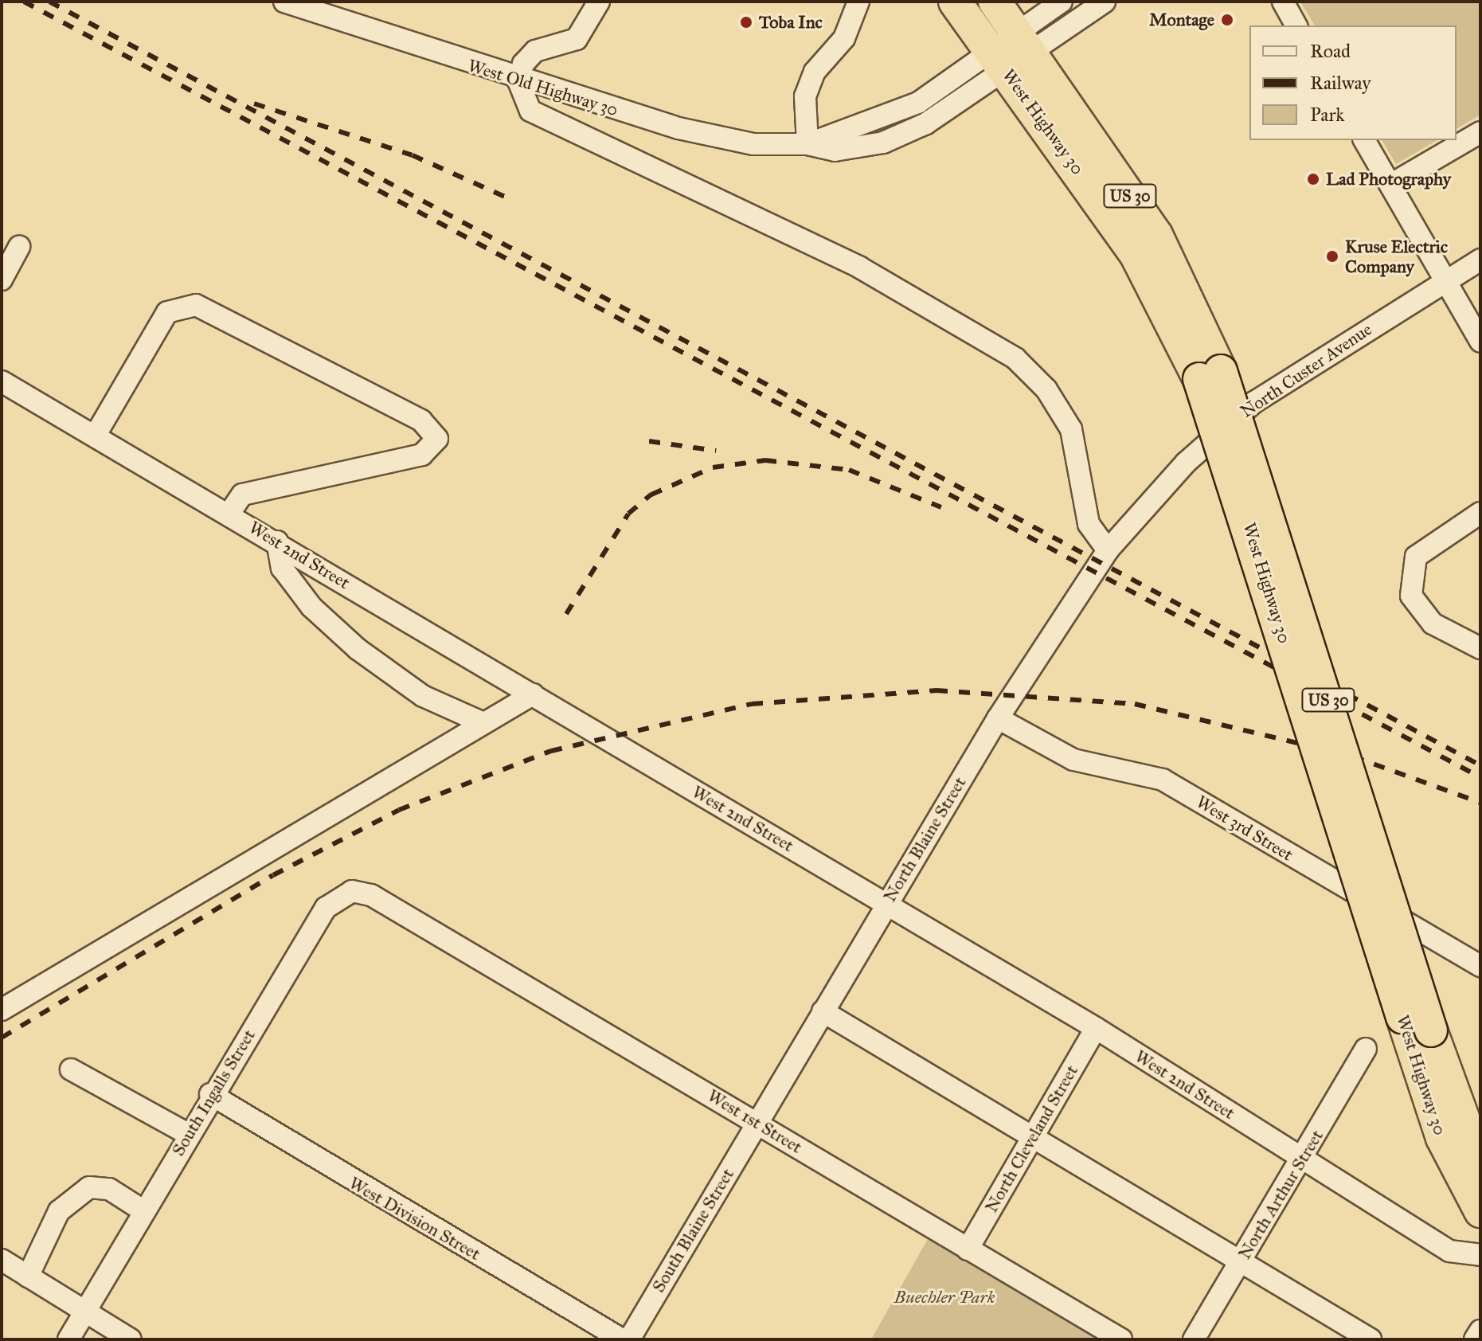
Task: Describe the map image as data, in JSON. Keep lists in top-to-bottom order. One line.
{"streets":{"highway":["West Highway 30","US 30"],"street":["West Old Highway 30","North Custer Avenue","West 2nd Street","West 3rd Street","North Blaine Street","South Ingalls Street","West 1st Street","North Cleveland Street","North Arthur Street","West Division Street","South Blaine Street"]},"crossings":[["West Old Highway 30","West Highway 30"],["North Custer Avenue","North Blaine Street"],["West 2nd Street","North Blaine Street"],["West 2nd Street","North Cleveland Street"],["West 2nd Street","North Arthur Street"],["West 3rd Street","North Blaine Street"],["North Blaine Street","West 1st Street"],["North Blaine Street","South Blaine Street"],["South Ingalls Street","West 1st Street"],["South Ingalls Street","West Division Street"],["West 1st Street","North Cleveland Street"],["West 1st Street","South Blaine Street"]],"parks":["Buechler Park"],"places":["Montage","Toba Inc","Lad Photography","Kruse Electric Company"],"legend":["Road","Railway","Park"]}
